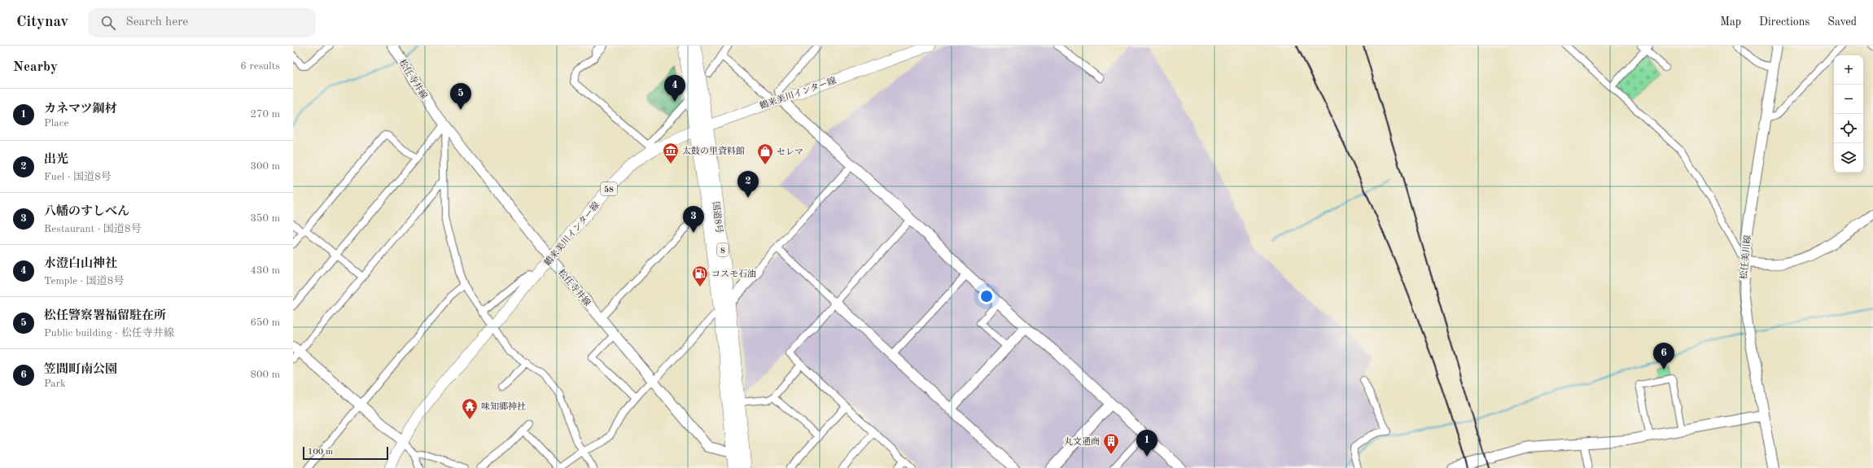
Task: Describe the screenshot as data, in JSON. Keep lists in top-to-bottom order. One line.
{"streets":{"highway":["国道8号","8"],"main road":["鶴来美川インター線","58"],"street":["松任寺井線","松任美川線"]},"crossings":[["松任寺井線","鶴来美川インター線"],["松任寺井線","国道8号"],["鶴来美川インター線","国道8号"]],"places":{"museum":["太鼓の里資料館"],"shop":["セレマ"],"fuel station":["コスモ石油"],"temple":["味知郷神社"],"building":["丸文通商"]},"scale_bar":"100 m","page":{"header":"Citynav","search":"Search here","nav":["Map","Directions","Saved"],"heading":["Nearby","6 results"],"map_buttons":["+","−"],"pins":["4","5","2","3","6","1"],"list":[{"mark":"1","name":"カネマツ鋼材","note":"Place","value":"270 m"},{"mark":"2","name":"出光","note":"Fuel · 国道8号","value":"300 m"},{"mark":"3","name":"八幡のすしべん","note":"Restaurant · 国道8号","value":"350 m"},{"mark":"4","name":"水澄白山神社","note":"Temple · 国道8号","value":"430 m"},{"mark":"5","name":"松任警察署福留駐在所","note":"Public building · 松任寺井線","value":"650 m"},{"mark":"6","name":"笠間町南公園","note":"Park","value":"800 m"}],"scale":"100 m"}}
